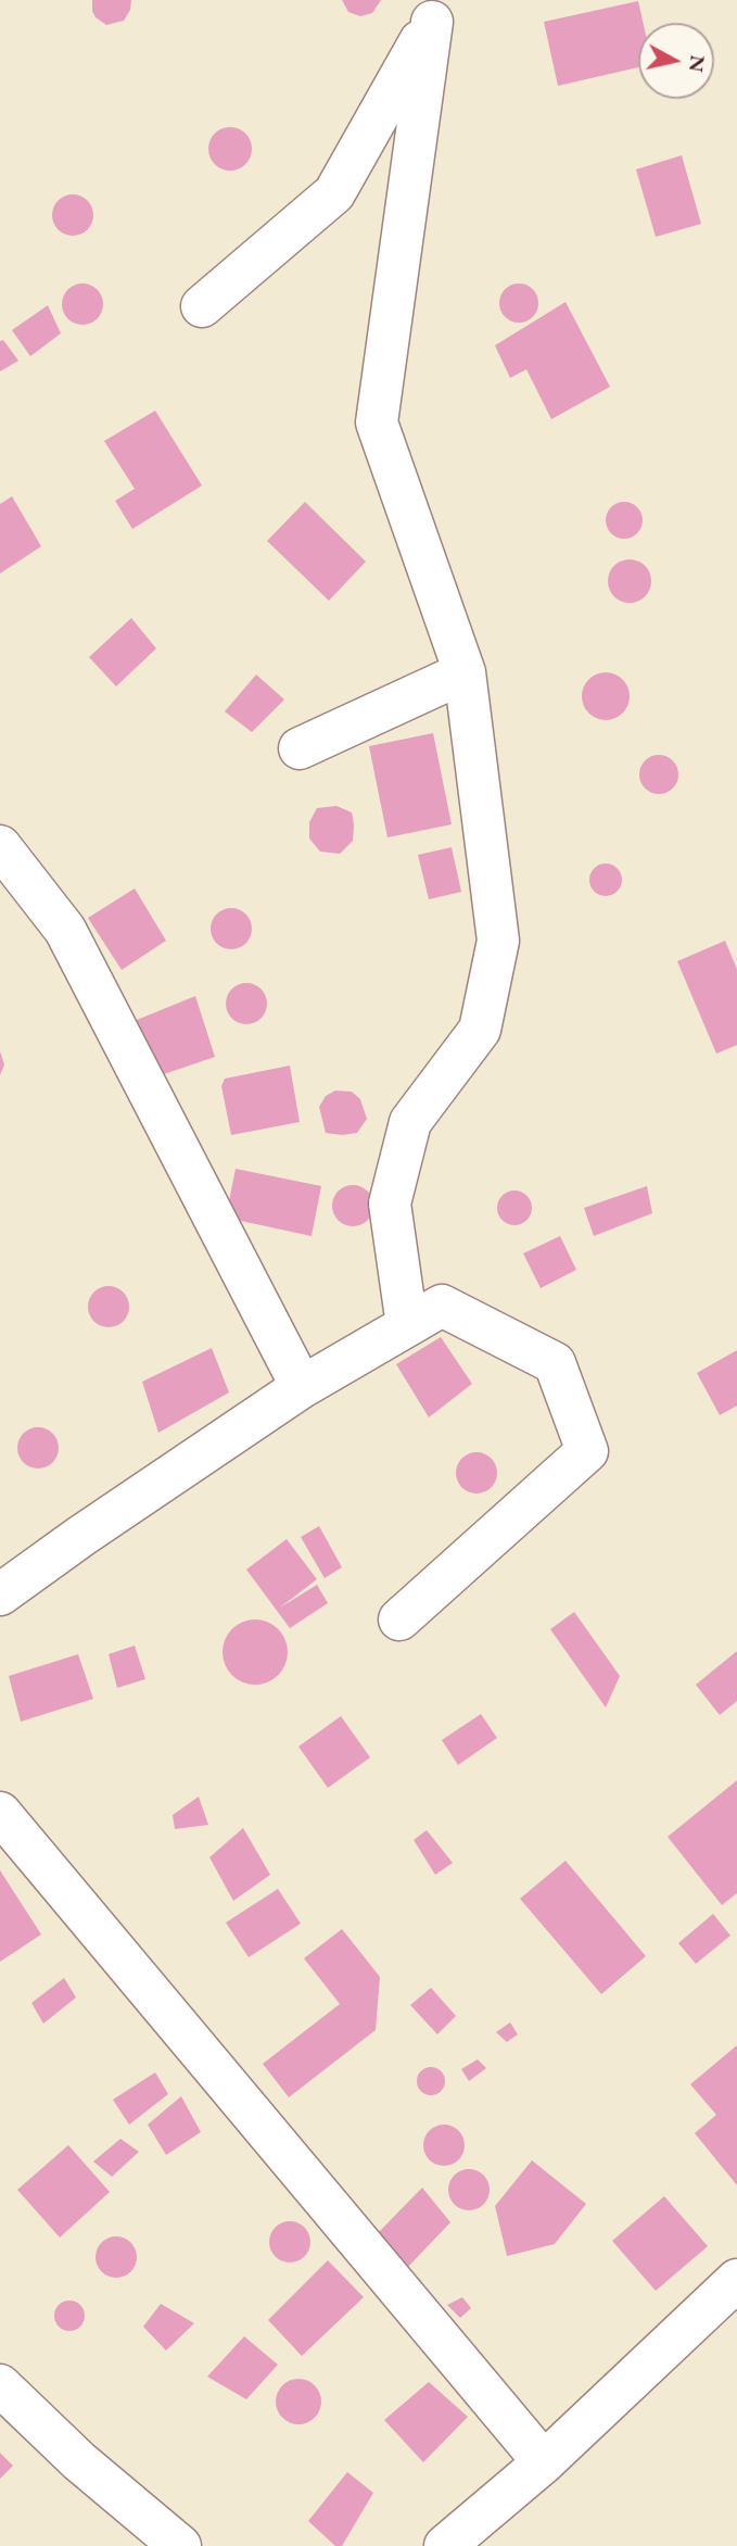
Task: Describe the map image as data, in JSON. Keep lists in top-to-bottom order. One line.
{"north":"right"}
